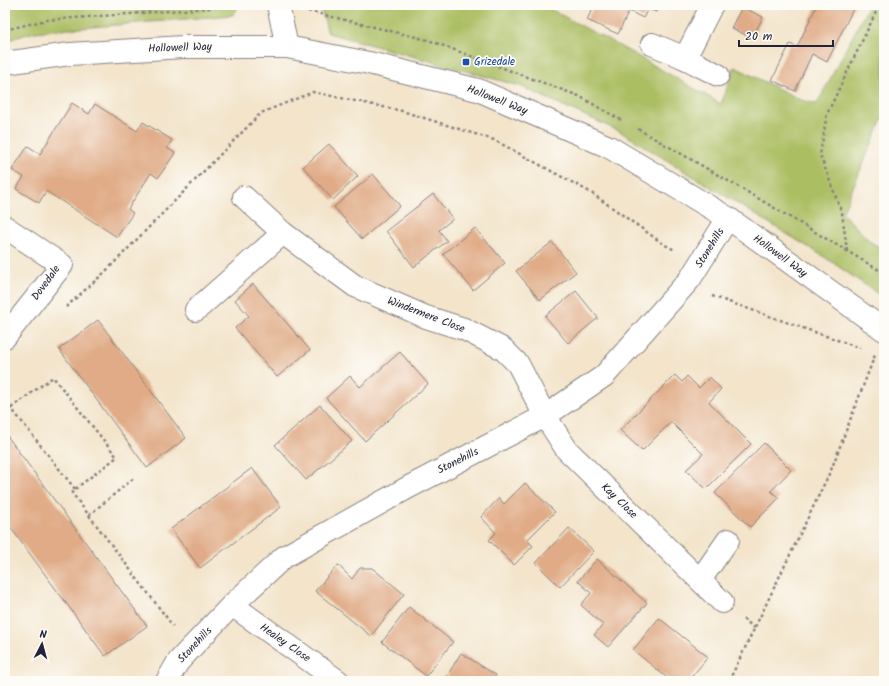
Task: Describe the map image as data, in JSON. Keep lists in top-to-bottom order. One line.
{"streets":{"street":["Hollowell Way","Stonehills","Dovedale","Windermere Close","Kay Close","Healey Close"]},"crossings":[["Hollowell Way","Stonehills"],["Stonehills","Windermere Close"],["Stonehills","Kay Close"],["Stonehills","Healey Close"],["Windermere Close","Kay Close"]],"places":{"transit":["Grizedale"]},"scale_bar":"20 m","north":"top"}
